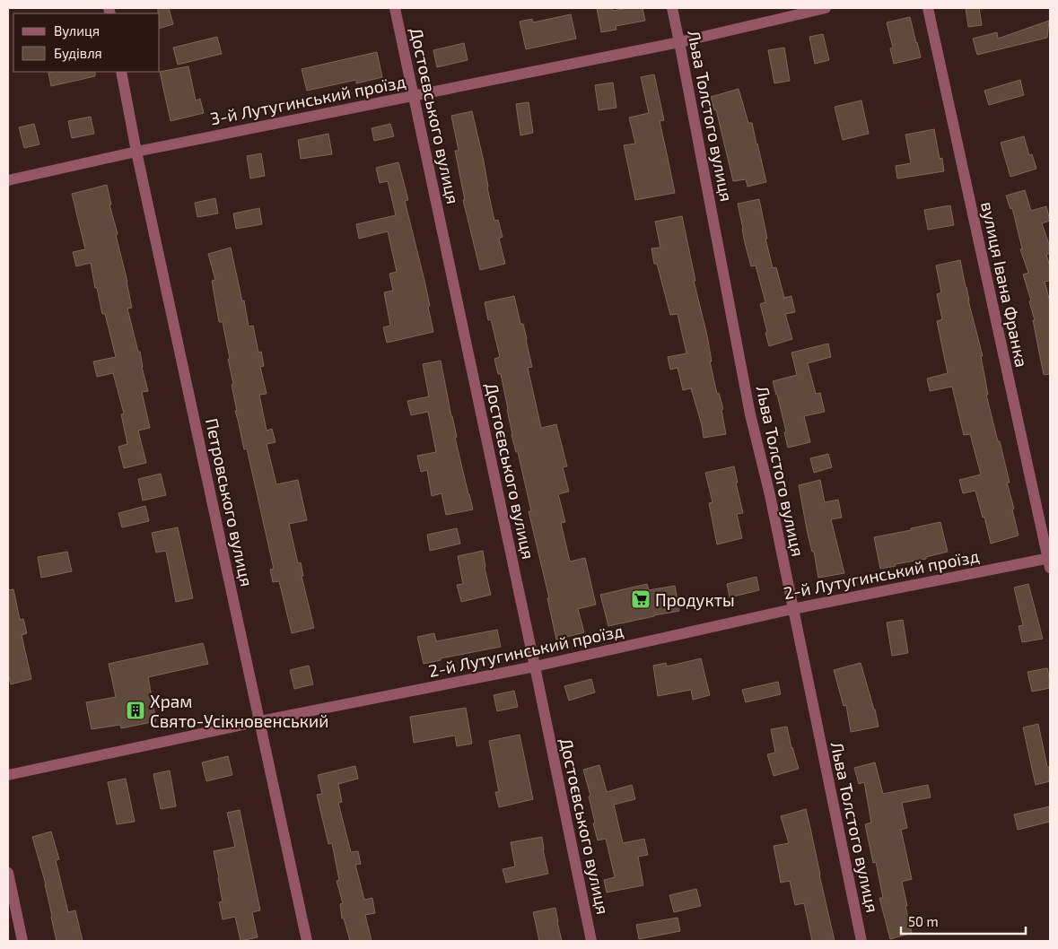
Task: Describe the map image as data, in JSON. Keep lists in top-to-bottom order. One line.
{"streets":{"street":["3-й Лутугинський проїзд","Достоєвського вулиця","Льва Толстого вулиця","вулиця Івана Франка","Петровського вулиця","2-й Лутугинський проїзд"]},"crossings":[["3-й Лутугинський проїзд","Достоєвського вулиця"],["3-й Лутугинський проїзд","Льва Толстого вулиця"],["3-й Лутугинський проїзд","Петровського вулиця"],["Достоєвського вулиця","2-й Лутугинський проїзд"],["Льва Толстого вулиця","2-й Лутугинський проїзд"],["вулиця Івана Франка","2-й Лутугинський проїзд"],["Петровського вулиця","2-й Лутугинський проїзд"]],"places":{"supermarket":["Продукты"],"building":["Храм Свято-Усікновенський"]},"legend":["Вулиця","Будівля"],"scale_bar":"50 m"}
